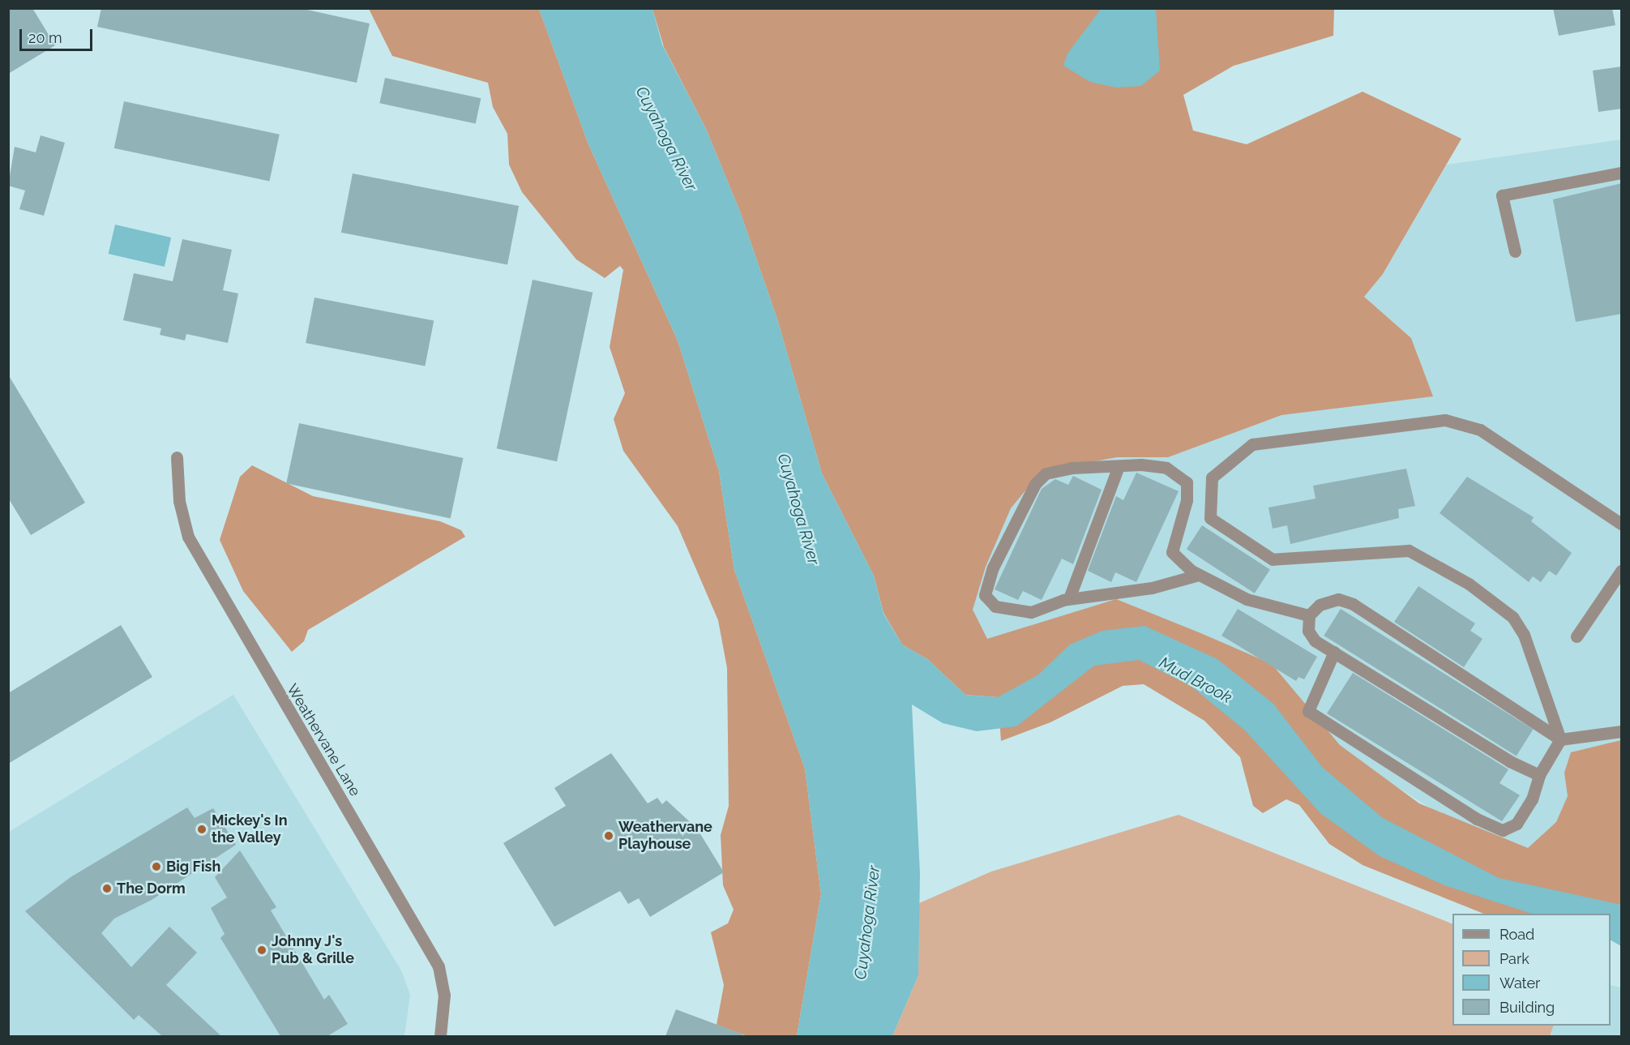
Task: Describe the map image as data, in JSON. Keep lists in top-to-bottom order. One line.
{"streets":{"street":["Weathervane Lane"]},"water":["Cuyahoga River","Mud Brook"],"places":["Mickey's In the Valley","Weathervane Playhouse","Big Fish","The Dorm","Johnny J's Pub & Grille"],"legend":["Road","Park","Water","Building"],"scale_bar":"20 m"}
